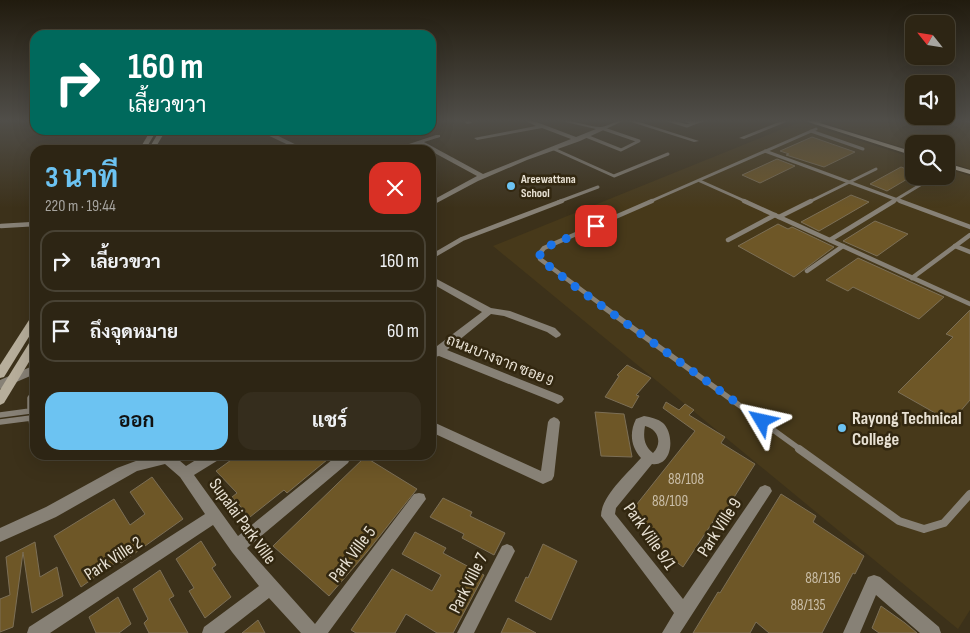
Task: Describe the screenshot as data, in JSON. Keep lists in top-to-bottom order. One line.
{"streets":{"street":["ถนนบางจาก ซอย 9","Supalai Park Ville","Park Ville 9","Park Ville 9/1","Park Ville 5","Park Ville 2","Park Ville 7"]},"crossings":[["Supalai Park Ville","Park Ville 2"],["Park Ville 9","Park Ville 9/1"]],"places":["Areewattana School","Rayong Technical College"],"house_numbers":["88/108","88/109","88/136","88/135"],"north":"top left","page":{"turn":["160 m","เลี้ยวขวา"],"heading":["3 นาที","220 m · 19:44"],"list":[{"name":"เลี้ยวขวา","value":"160 m"},{"name":"ถึงจุดหมาย","value":"60 m"}],"buttons":["ออก","แชร์"]}}
